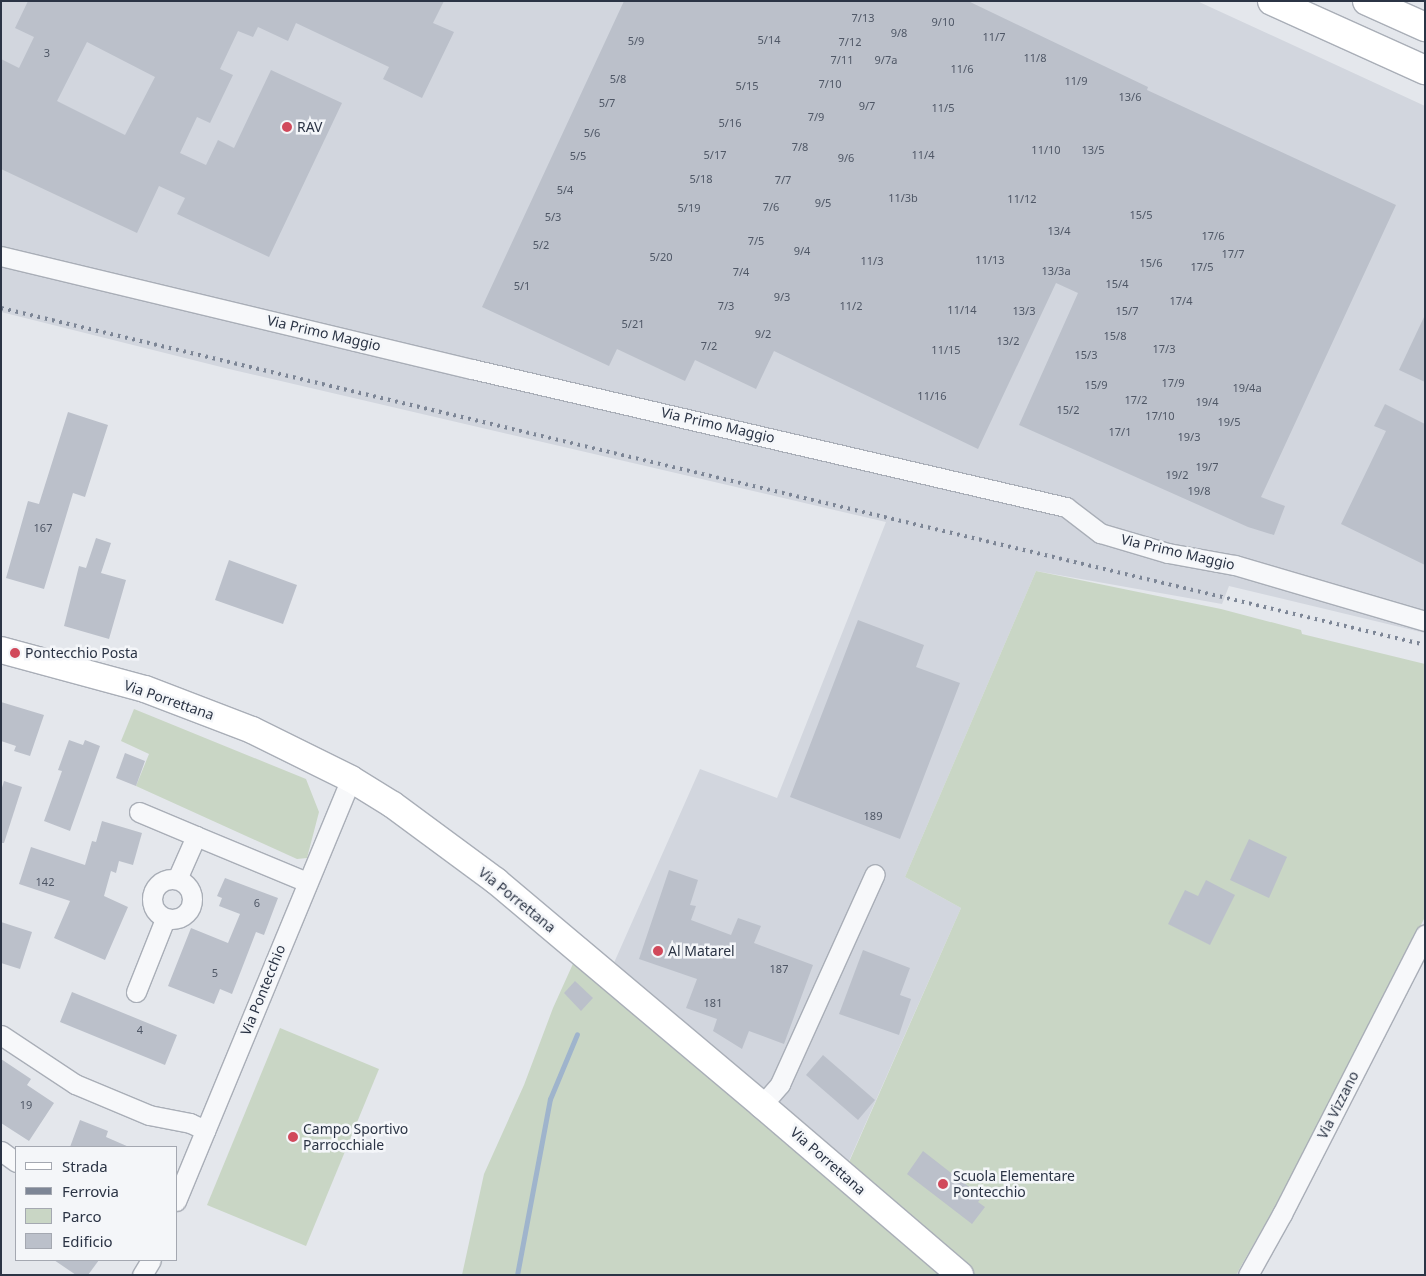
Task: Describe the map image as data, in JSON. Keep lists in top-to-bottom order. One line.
{"streets":{"main road":["Via Porrettana"],"street":["Via Primo Maggio","Via Pontecchio","Via Vizzano"]},"crossings":[["Via Porrettana","Via Pontecchio"]],"places":["RAV","Pontecchio Posta","Al Matarel","Campo Sportivo Parrocchiale","Scuola Elementare Pontecchio"],"house_numbers":["7/13","9/10","9/8","11/7","5/14","5/9","7/12","3","11/8","7/11","9/7a","11/6","5/8","11/9","7/10","5/15","13/6","5/7","9/7","11/5","7/9","5/16","5/6","7/8","11/10","13/5","5/17","11/4","5/5","9/6","5/18","7/7","5/4","11/3b","11/12","9/5","7/6","5/19","15/5","5/3","13/4","17/6","7/5","5/2","9/4","17/7","5/20","11/13","11/3","15/6","17/5","13/3a","7/4","15/4","5/1","9/3","17/4","7/3","11/2","11/14","13/3","15/7","5/21","9/2","15/8","13/2","7/2","17/3","11/15","15/3","17/9","15/9","19/4a","11/16","17/2","19/4","15/2","17/10","19/5","17/1","19/3","19/7","19/2","19/8","167","189","142","6","187","5","181","4","19"],"legend":["Strada","Ferrovia","Parco","Edificio"]}
